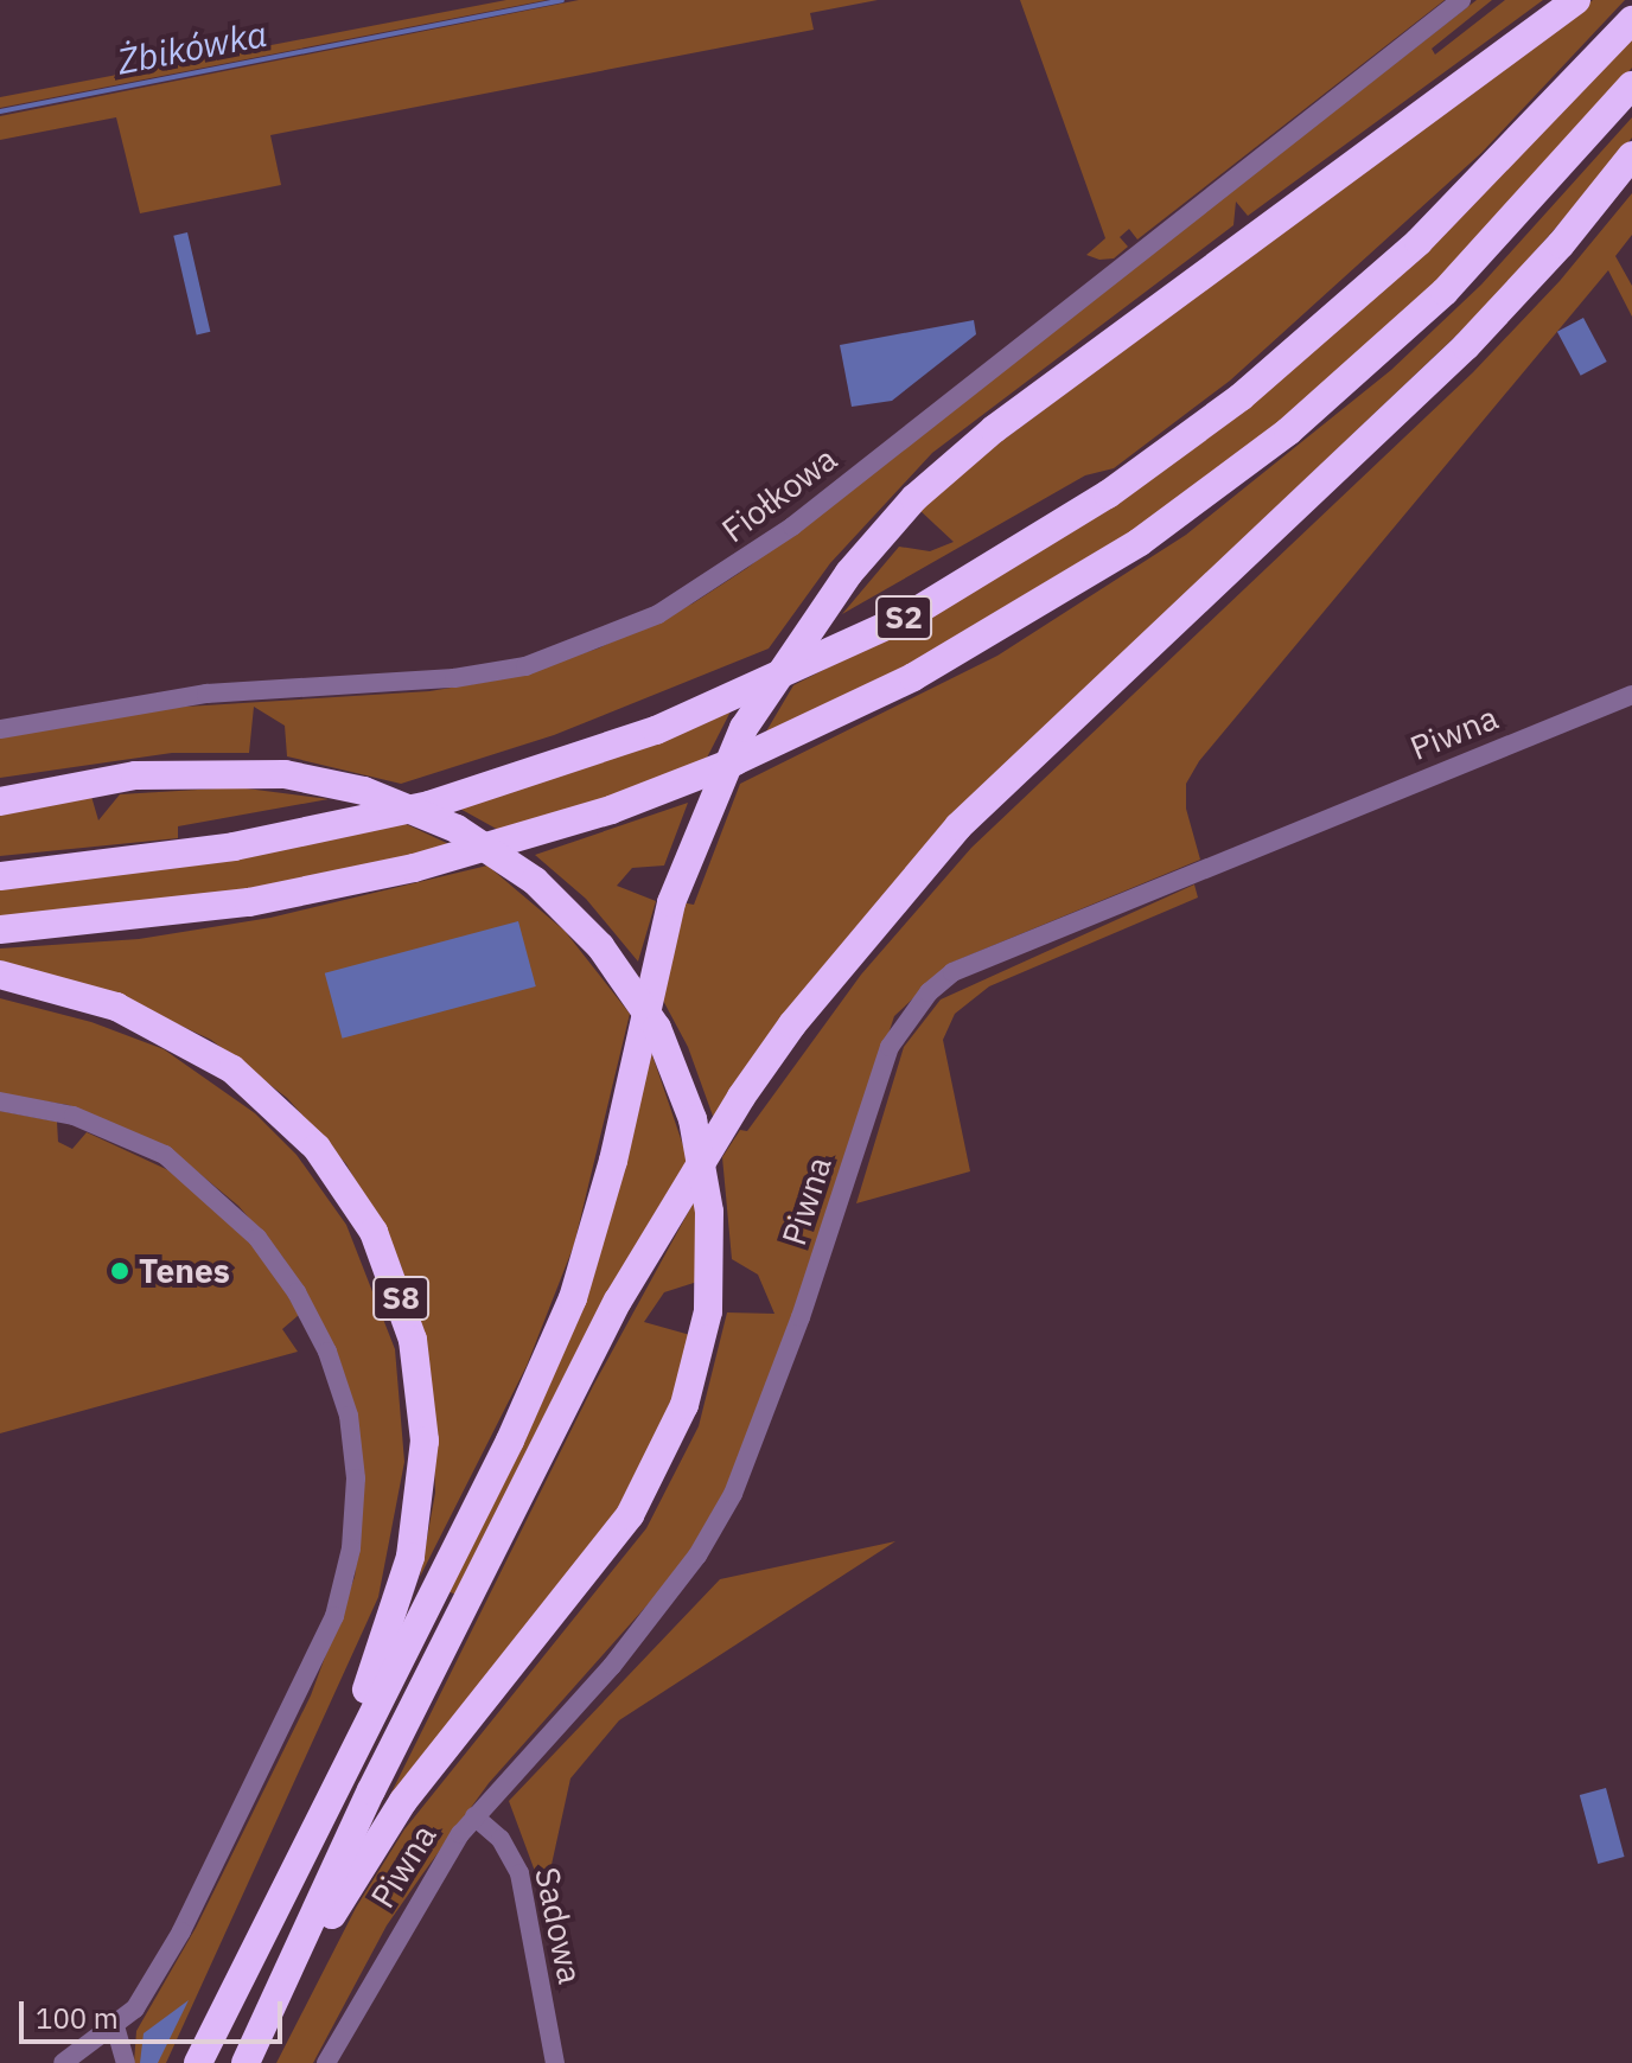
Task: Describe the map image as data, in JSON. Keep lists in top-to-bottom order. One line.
{"streets":{"highway":["S2","S8"],"street":["Fiołkowa","Piwna","Sadowa"]},"crossings":[["Piwna","Sadowa"]],"water":["Żbikówka"],"places":["Tenes"],"scale_bar":"100 m"}
